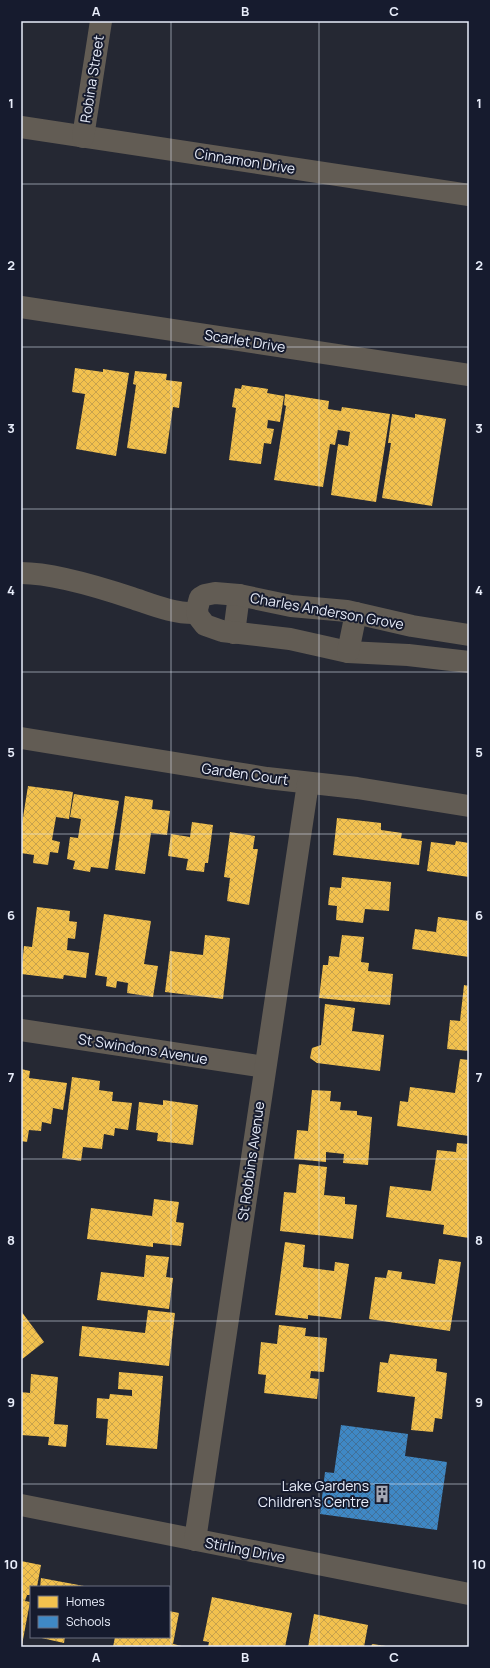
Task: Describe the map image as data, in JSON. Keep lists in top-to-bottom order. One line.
{"streets":{"street":["Robina Street","Cinnamon Drive","Scarlet Drive","Charles Anderson Grove","Garden Court","St Swindons Avenue","St Robbins Avenue","Stirling Drive"]},"crossings":[["Robina Street","Cinnamon Drive"],["Garden Court","St Robbins Avenue"],["St Swindons Avenue","St Robbins Avenue"],["St Robbins Avenue","Stirling Drive"]],"places":{"building":["Lake Gardens Children's Centre"]},"legend":["Homes","Schools"],"grid":{"columns":["A","B","C"],"rows":["1","2","3","4","5","6","7","8","9","10"]}}
